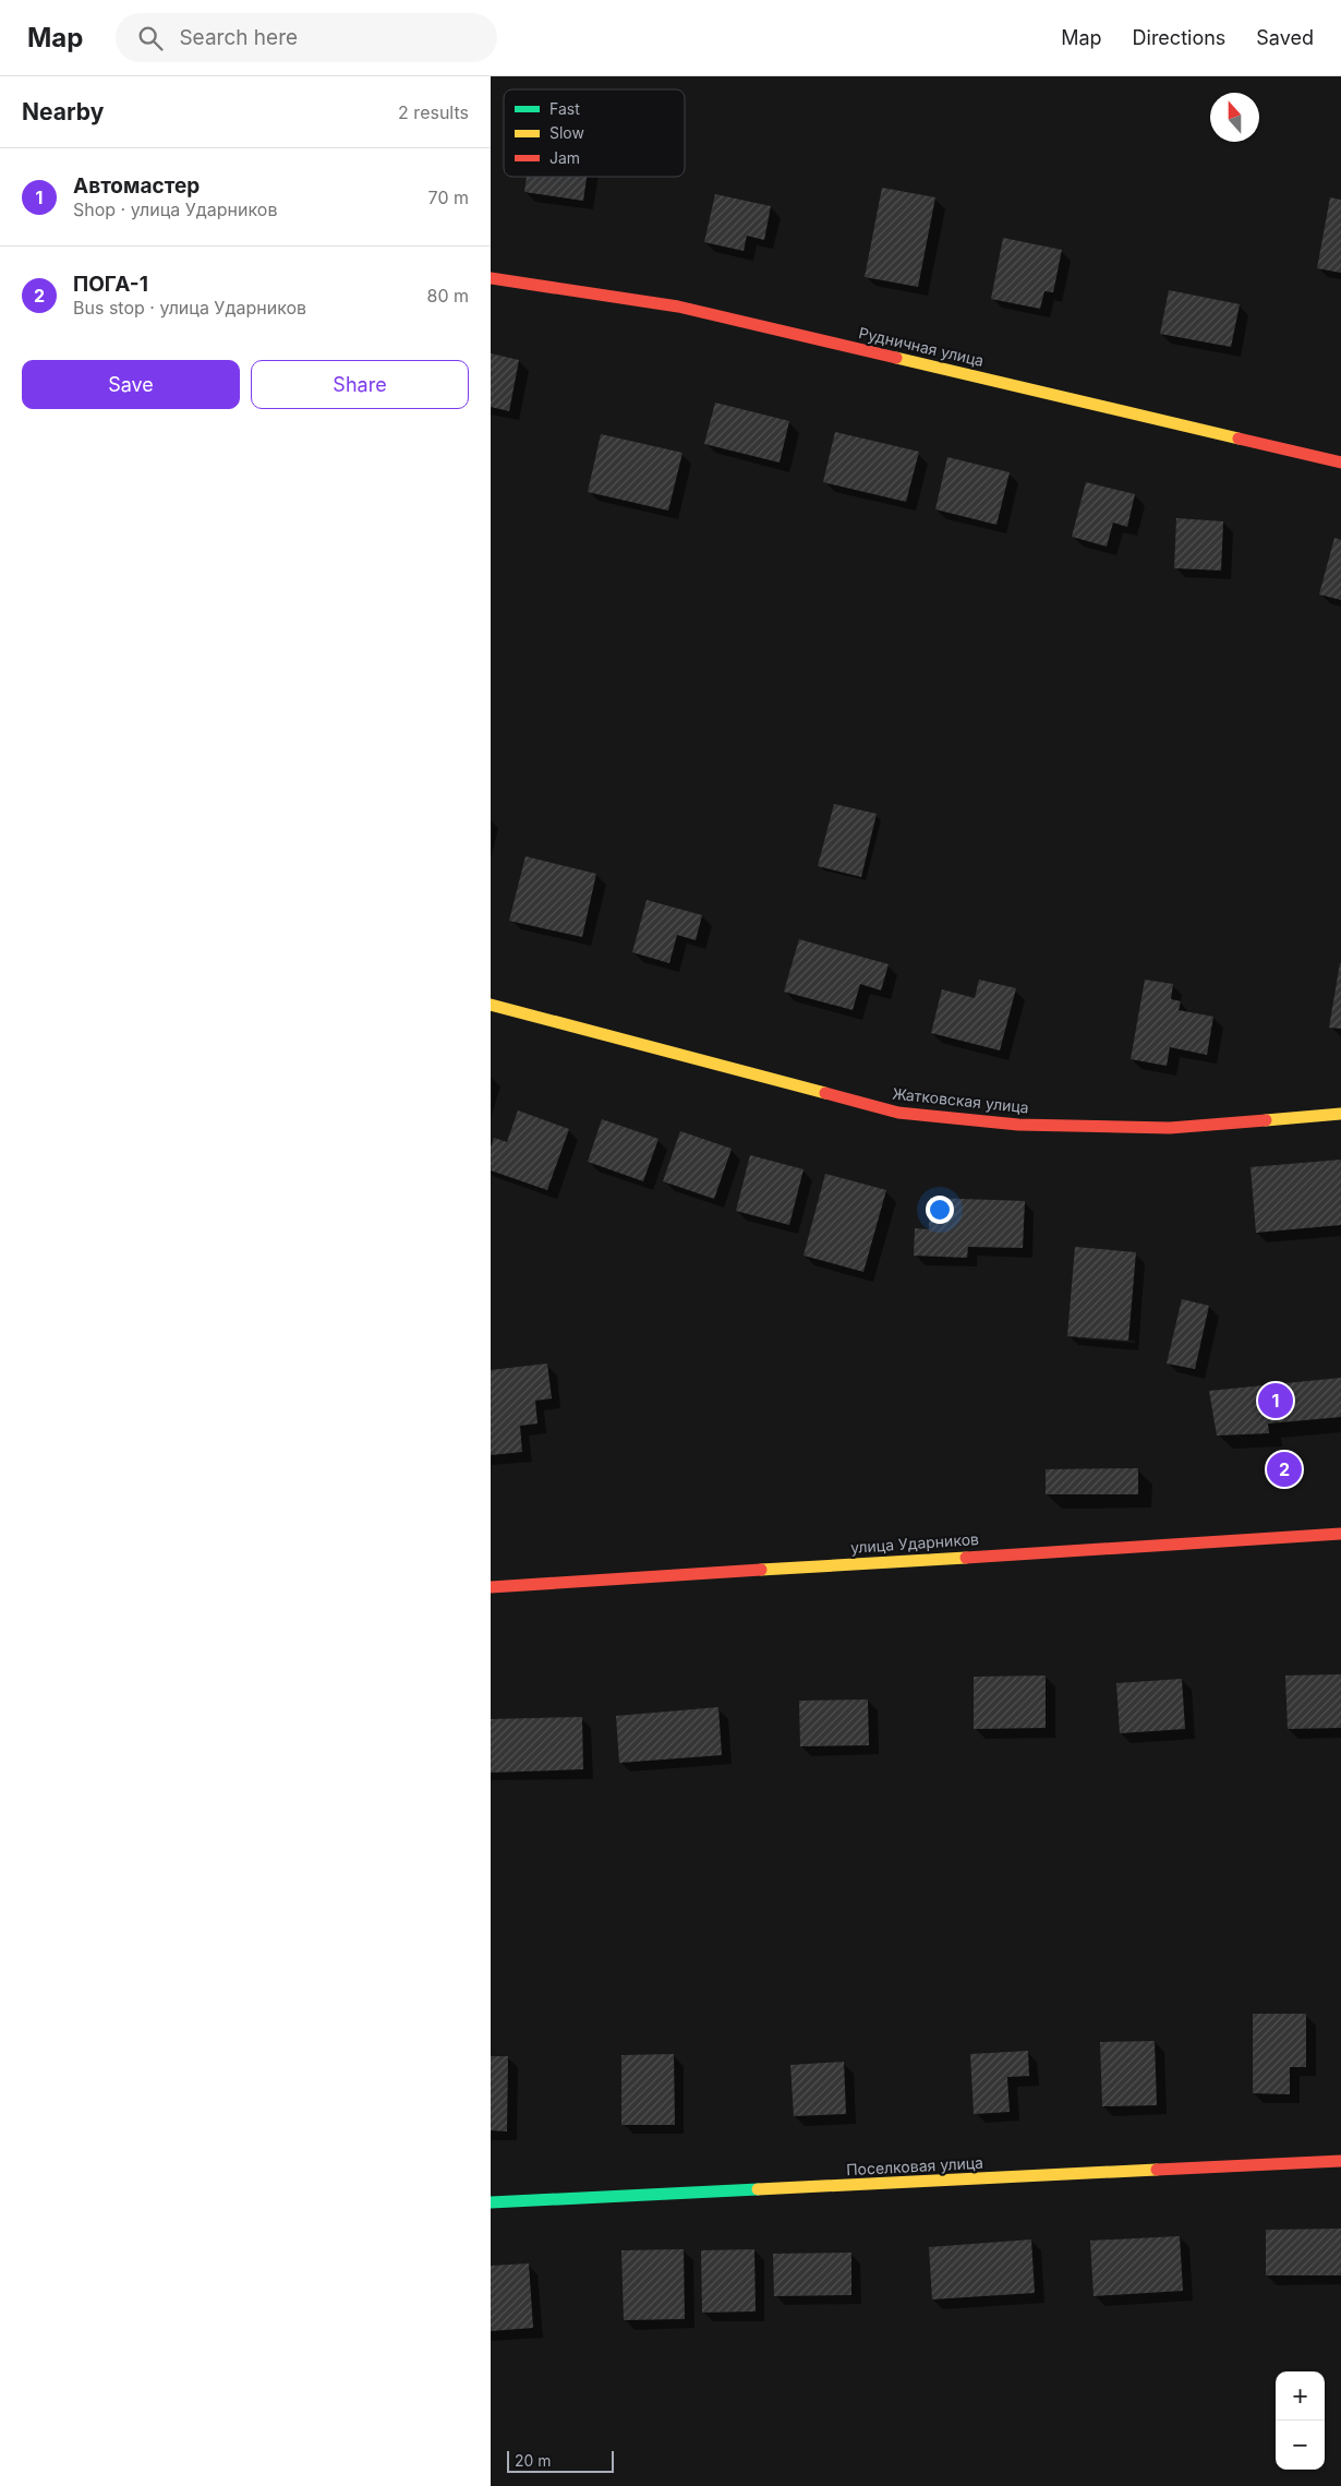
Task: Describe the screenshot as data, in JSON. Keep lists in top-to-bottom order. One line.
{"streets":{"street":["Рудничная улица","Жатковская улица","улица Ударников","Поселковая улица"]},"legend":["Fast","Slow","Jam"],"scale_bar":"20 m","north":"top","page":{"header":"Map","search":"Search here","nav":["Map","Directions","Saved"],"heading":["Nearby","2 results"],"list":[{"mark":"1","name":"Автомастер","note":"Shop · улица Ударников","value":"70 m"},{"mark":"2","name":"ПОГА-1","note":"Bus stop · улица Ударников","value":"80 m"}],"buttons":["Save","Share"],"pins":["1","2"],"map_buttons":["+","−"],"scale":"20 m"}}
